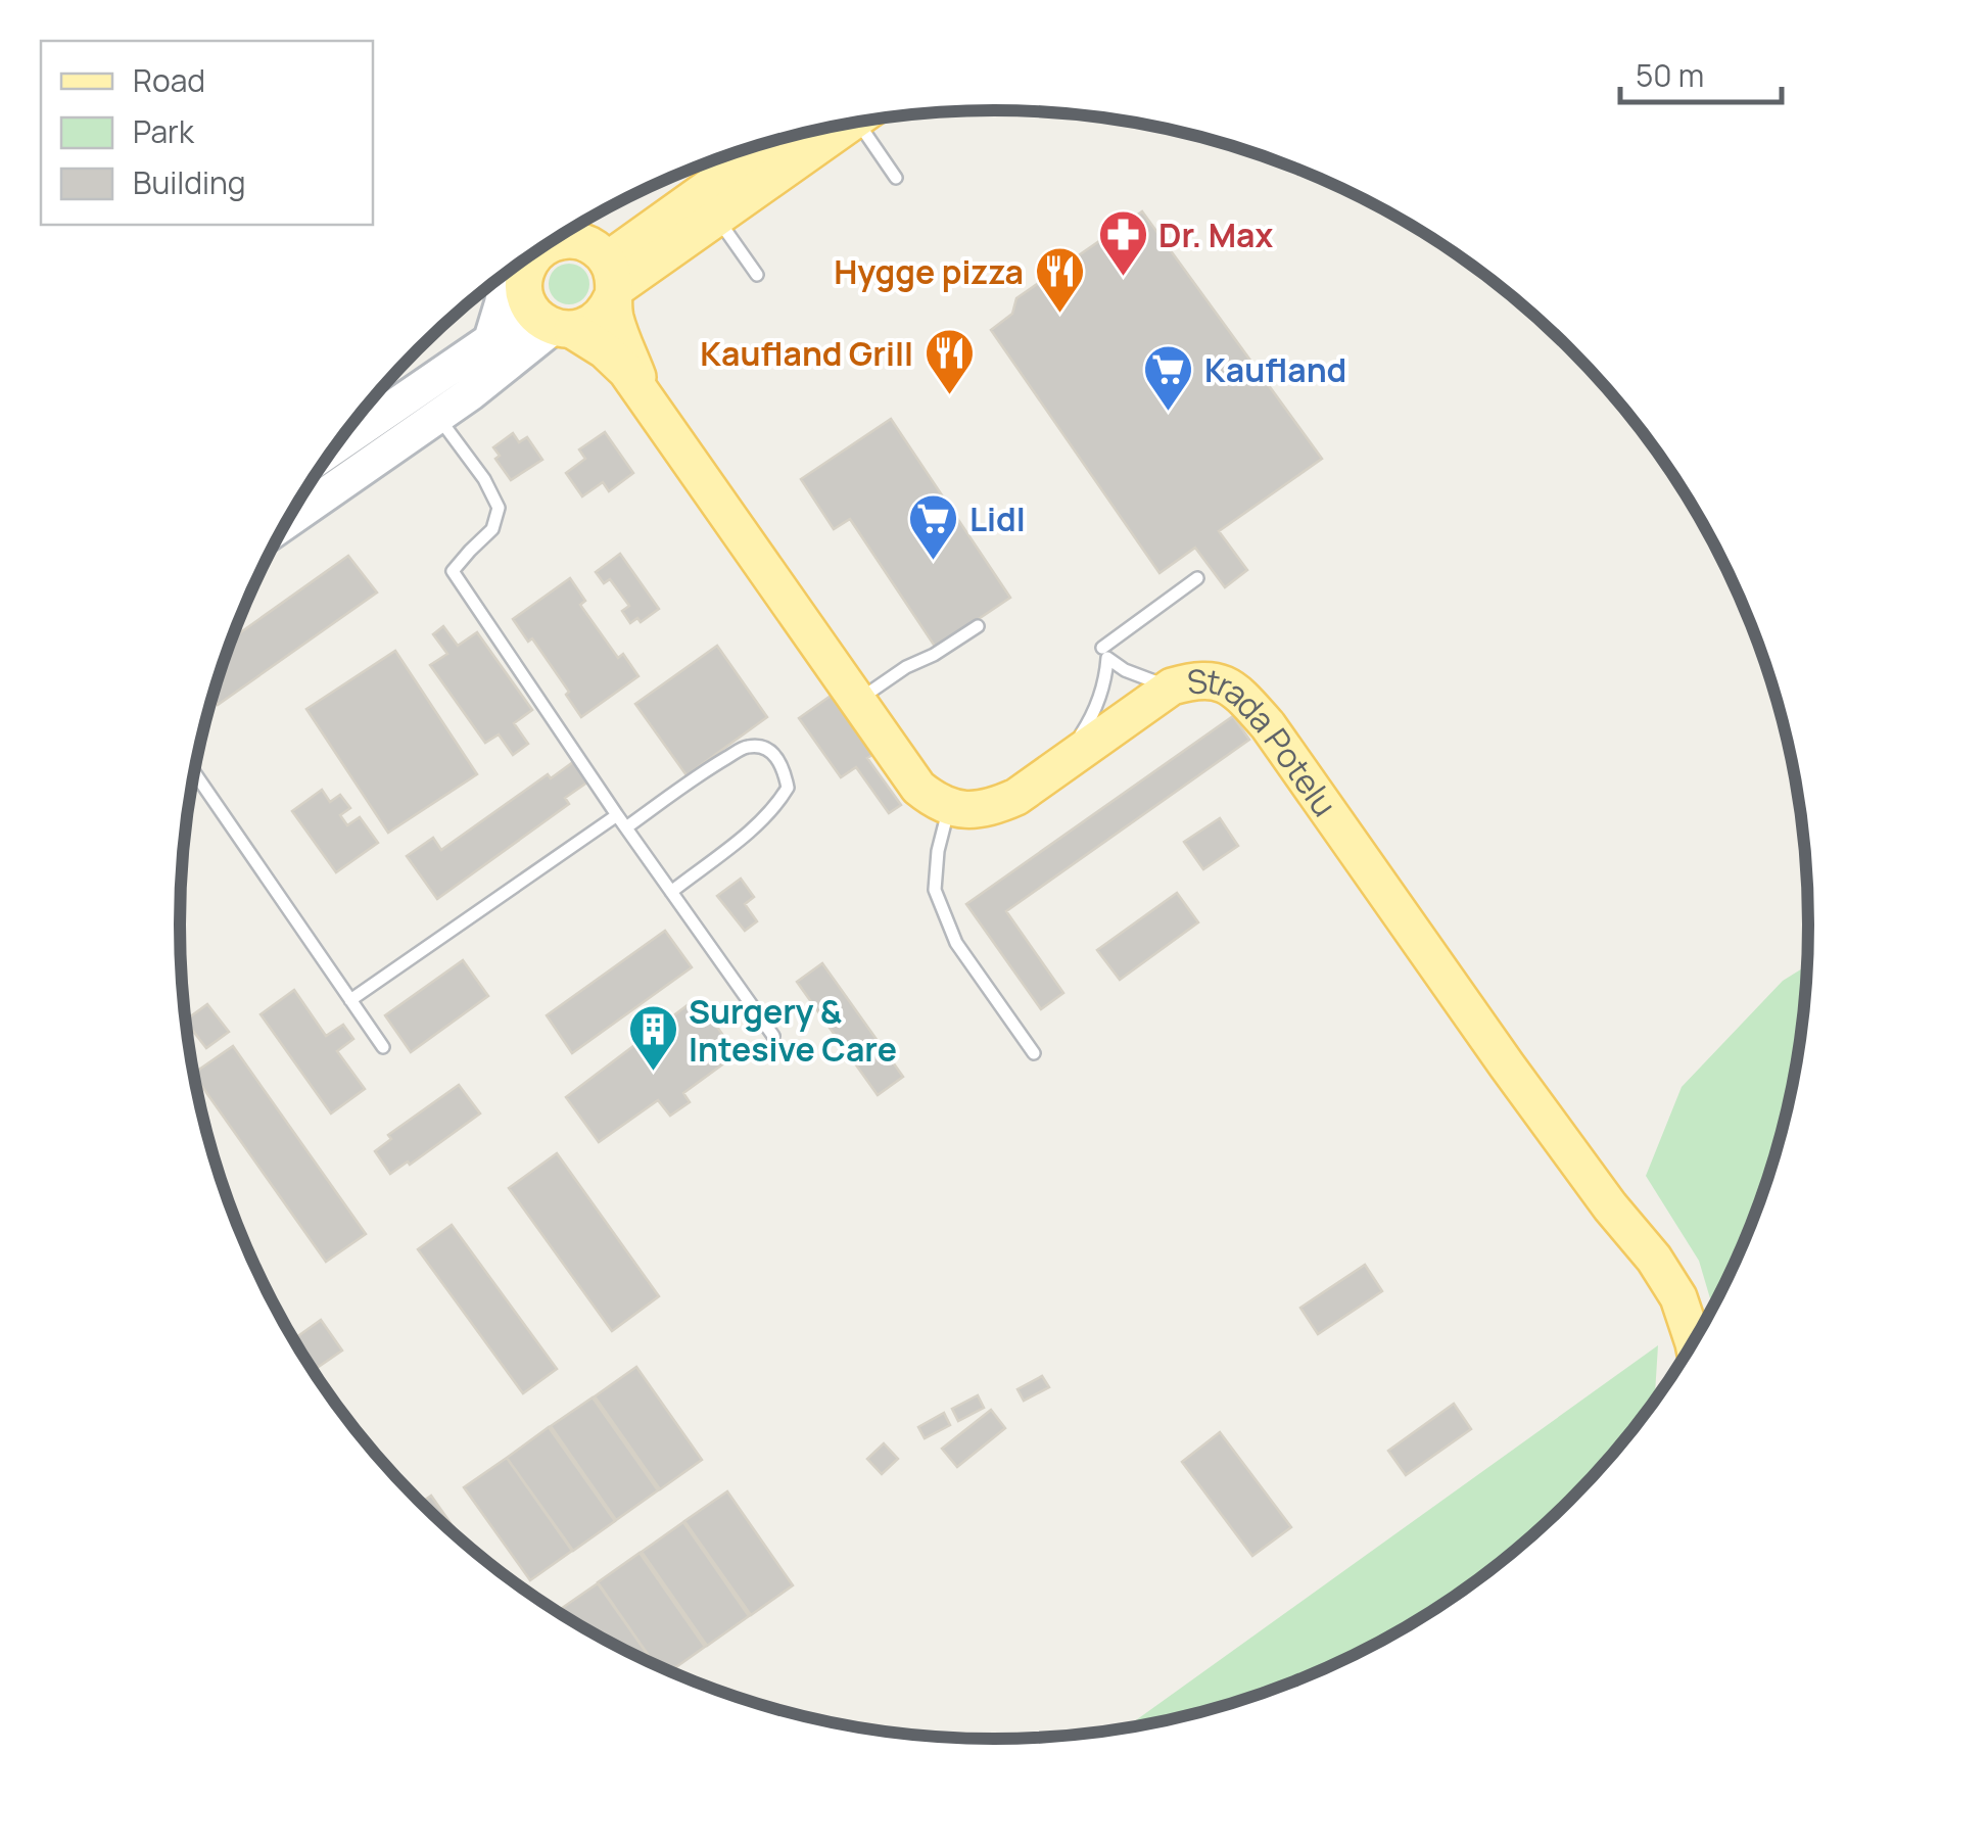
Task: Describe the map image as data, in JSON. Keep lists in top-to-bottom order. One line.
{"streets":{"main road":["Strada Potelu"]},"places":{"pharmacy":["Dr. Max"],"restaurant":["Hygge pizza","Kaufland Grill"],"supermarket":["Kaufland","Lidl"],"building":["Surgery & Intesive Care"]},"legend":["Road","Park","Building"],"scale_bar":"50 m"}
